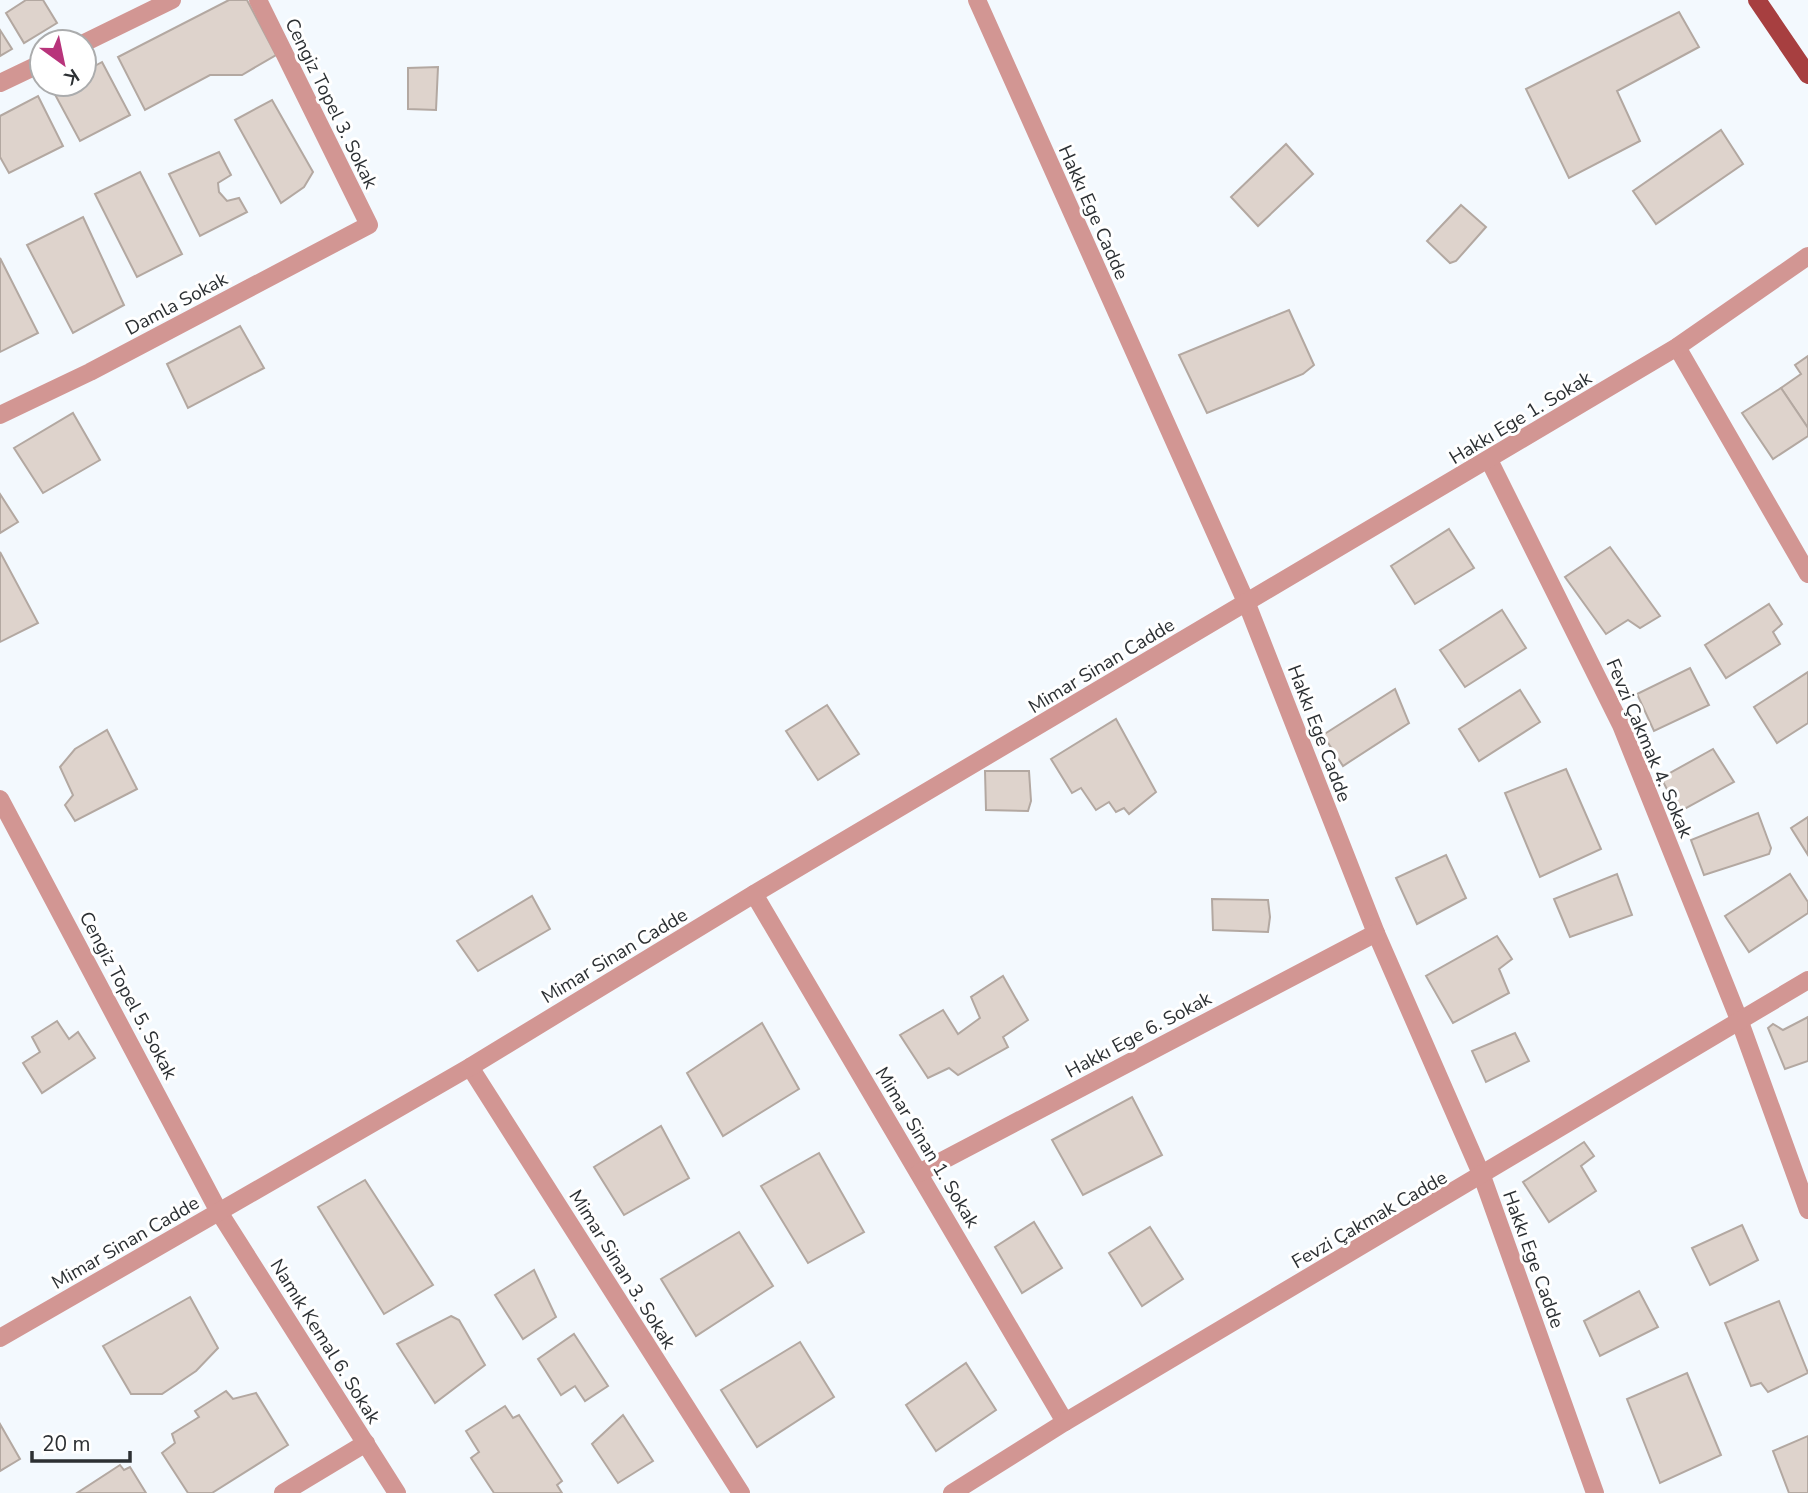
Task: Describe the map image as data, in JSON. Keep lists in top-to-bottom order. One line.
{"streets":{"street":["Cengiz Topel 3. Sokak","Hakkı Ege Cadde","Damla Sokak","Hakkı Ege 1. Sokak","Mimar Sinan Cadde","Fevzi Çakmak 4. Sokak","Cengiz Topel 5. Sokak","Hakkı Ege 6. Sokak","Mimar Sinan 1. Sokak","Fevzi Çakmak Cadde","Mimar Sinan 3. Sokak","Namık Kemal 6. Sokak"]},"crossings":[["Cengiz Topel 3. Sokak","Damla Sokak"],["Hakkı Ege Cadde","Hakkı Ege 1. Sokak"],["Hakkı Ege Cadde","Mimar Sinan Cadde"],["Hakkı Ege Cadde","Hakkı Ege 6. Sokak"],["Hakkı Ege Cadde","Fevzi Çakmak Cadde"],["Hakkı Ege 1. Sokak","Mimar Sinan Cadde"],["Hakkı Ege 1. Sokak","Fevzi Çakmak 4. Sokak"],["Mimar Sinan Cadde","Cengiz Topel 5. Sokak"],["Mimar Sinan Cadde","Mimar Sinan 1. Sokak"],["Mimar Sinan Cadde","Mimar Sinan 3. Sokak"],["Mimar Sinan Cadde","Namık Kemal 6. Sokak"],["Fevzi Çakmak 4. Sokak","Fevzi Çakmak Cadde"],["Cengiz Topel 5. Sokak","Namık Kemal 6. Sokak"],["Hakkı Ege 6. Sokak","Mimar Sinan 1. Sokak"],["Mimar Sinan 1. Sokak","Fevzi Çakmak Cadde"]],"scale_bar":"20 m","north":"bottom right"}
